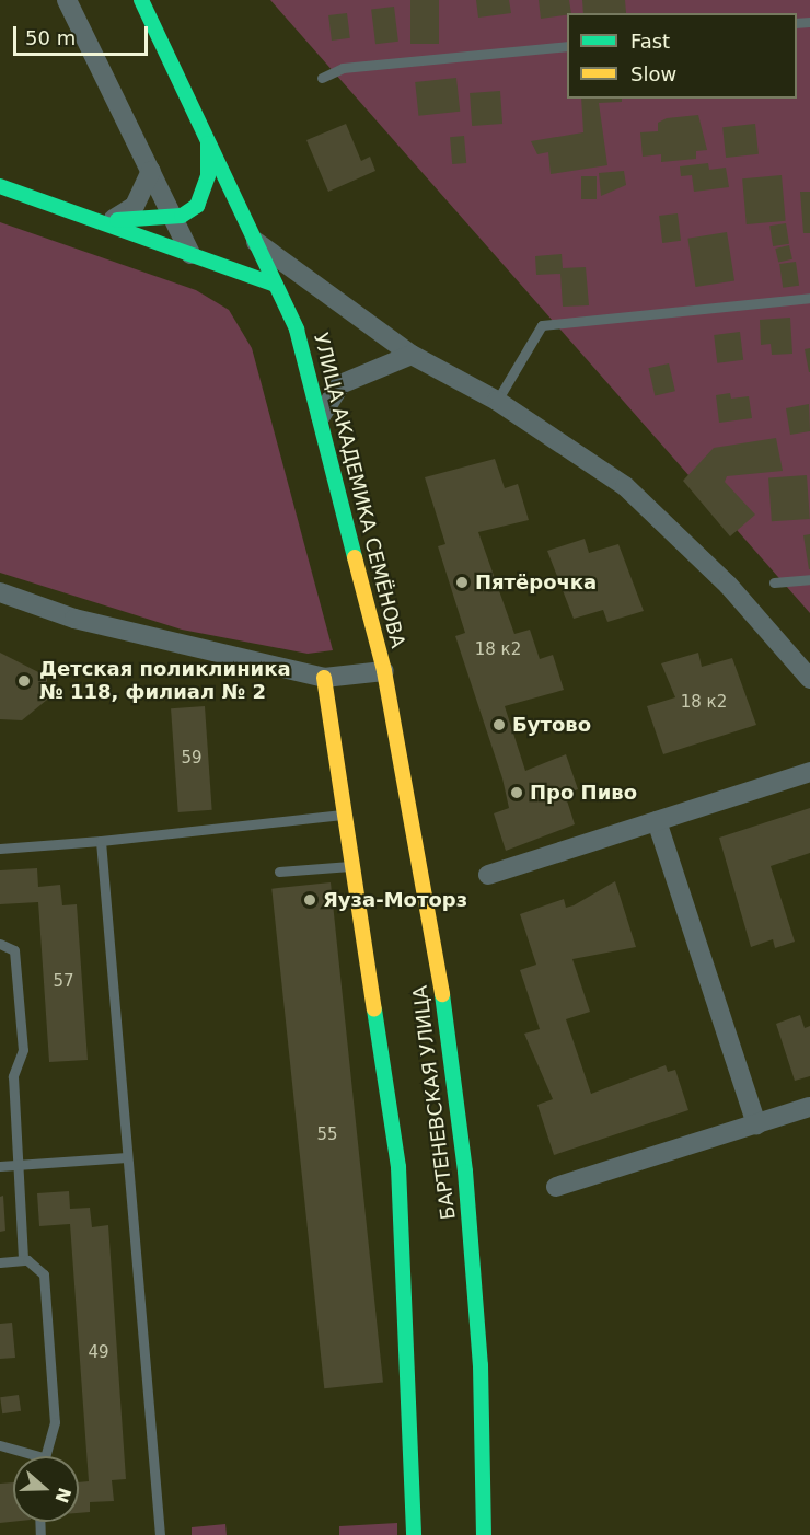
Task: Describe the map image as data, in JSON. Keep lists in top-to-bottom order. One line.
{"streets":{"main road":["УЛИЦА АКАДЕМИКА СЕМЁНОВА","БАРТЕНЕВСКАЯ УЛИЦА"]},"crossings":[["УЛИЦА АКАДЕМИКА СЕМЁНОВА","БАРТЕНЕВСКАЯ УЛИЦА"]],"places":["Пятёрочка","Детская поликлиника № 118, филиал № 2","Бутово","Про Пиво","Яуза-Моторз"],"house_numbers":["18 к2","18 к2","59","57","55","49"],"legend":["Fast","Slow"],"scale_bar":"50 m","north":"right"}
